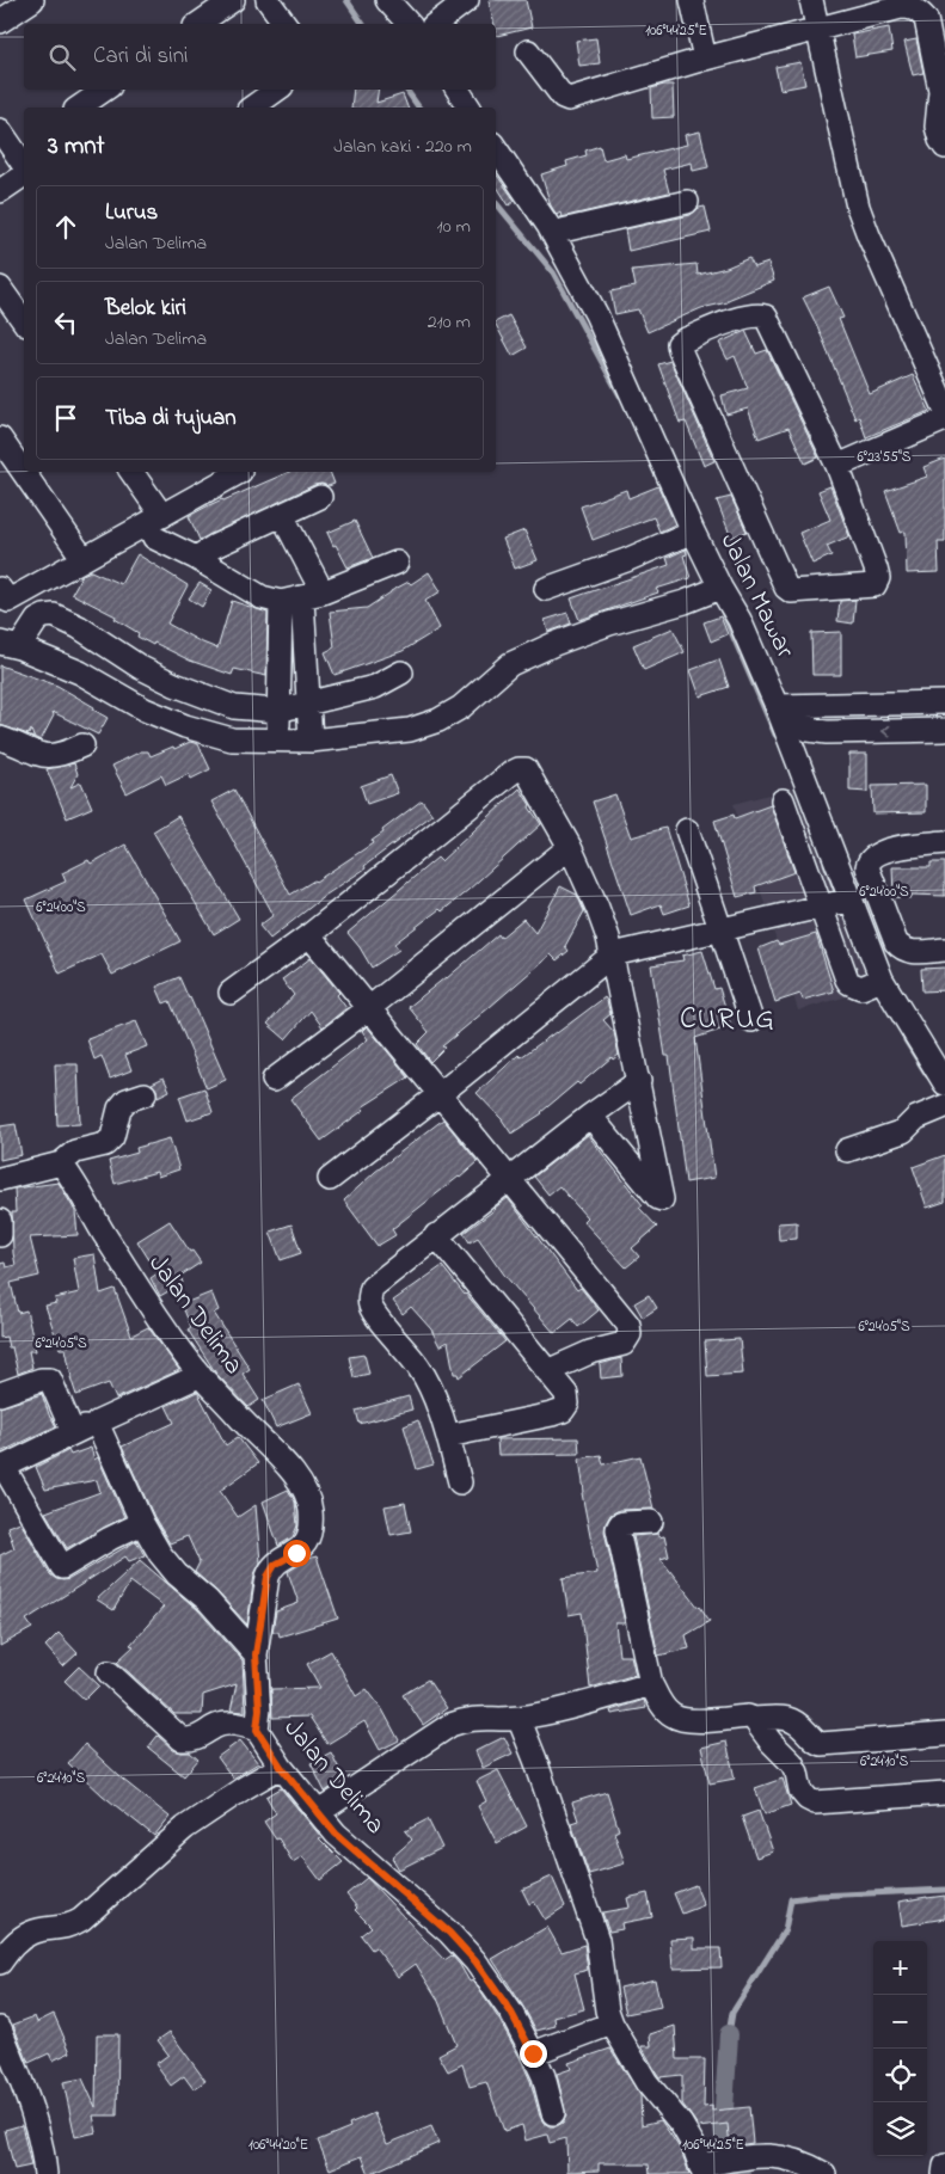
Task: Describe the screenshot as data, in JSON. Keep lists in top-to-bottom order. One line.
{"streets":{"street":["Jalan Mawar","Jalan Delima"]},"districts":["CURUG"],"page":{"search":"Cari di sini","heading":["3 mnt","Jalan kaki · 220 m"],"list":[["Lurus","Jalan Delima","10 m"],["Belok kiri","Jalan Delima","210 m"],"Tiba di tujuan"],"map_buttons":["+","−"]},"coordinates":["106°44'25\"E","6°23'55\"S","6°24'00\"S","6°24'05\"S","6°24'10\"S","106°44'20\"E"]}
